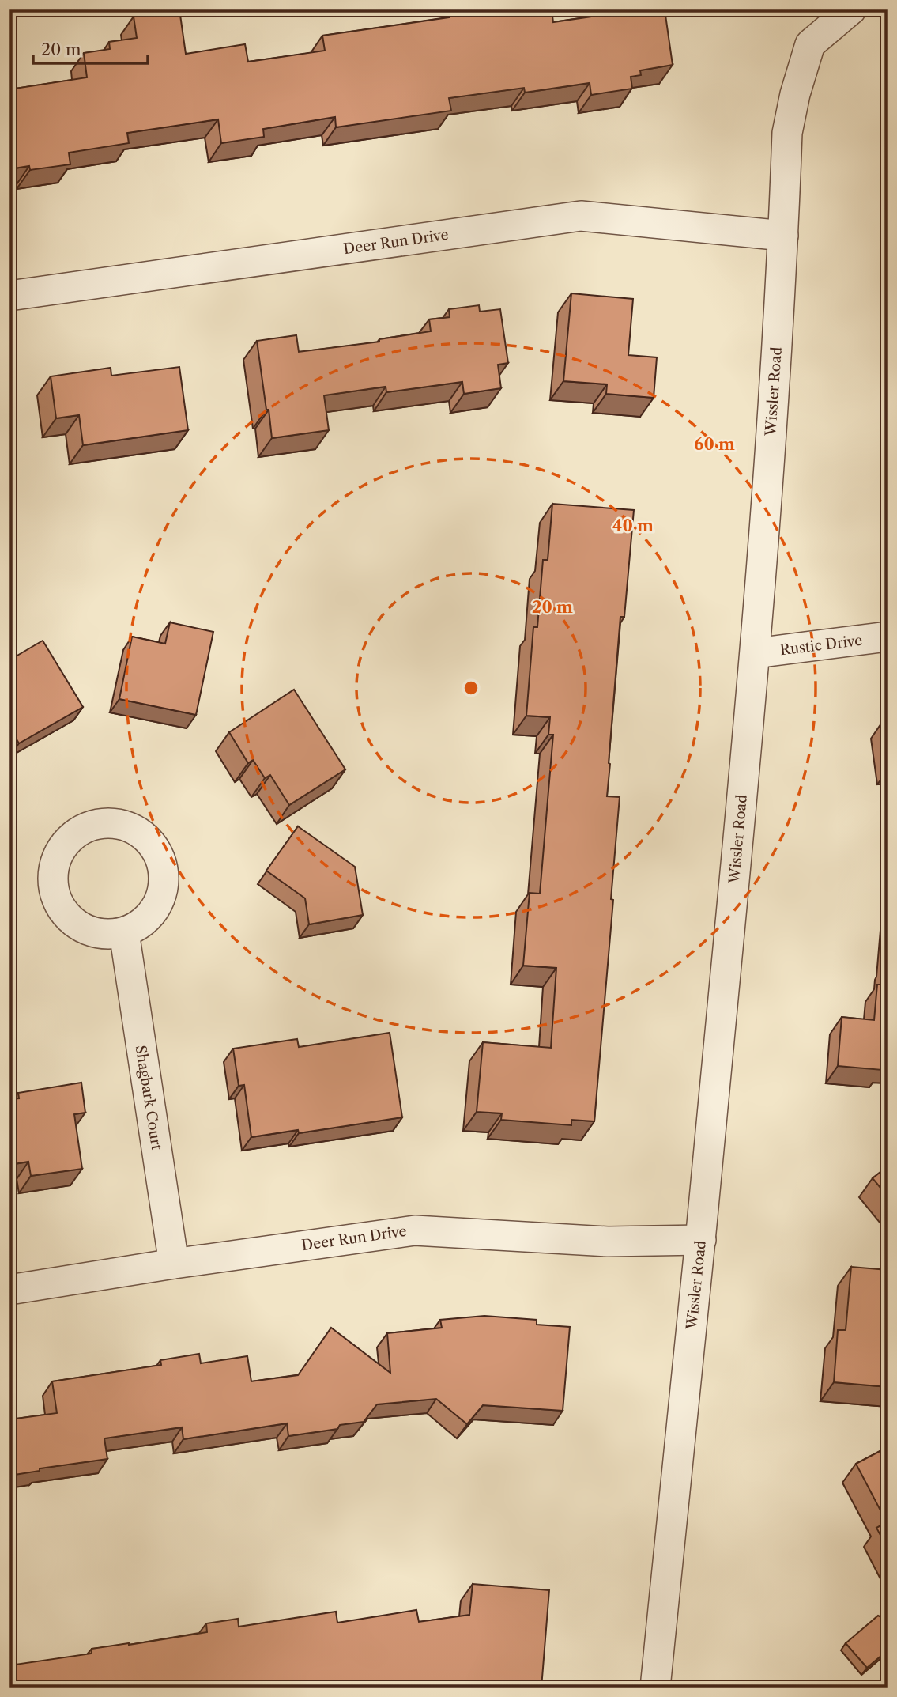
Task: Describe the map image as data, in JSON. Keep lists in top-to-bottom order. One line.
{"streets":{"street":["Deer Run Drive","Wissler Road","Rustic Drive","Shagbark Court"]},"crossings":[["Deer Run Drive","Wissler Road"],["Deer Run Drive","Shagbark Court"],["Wissler Road","Rustic Drive"]],"scale_bar":"20 m","rings":["60 m","40 m","20 m"]}
